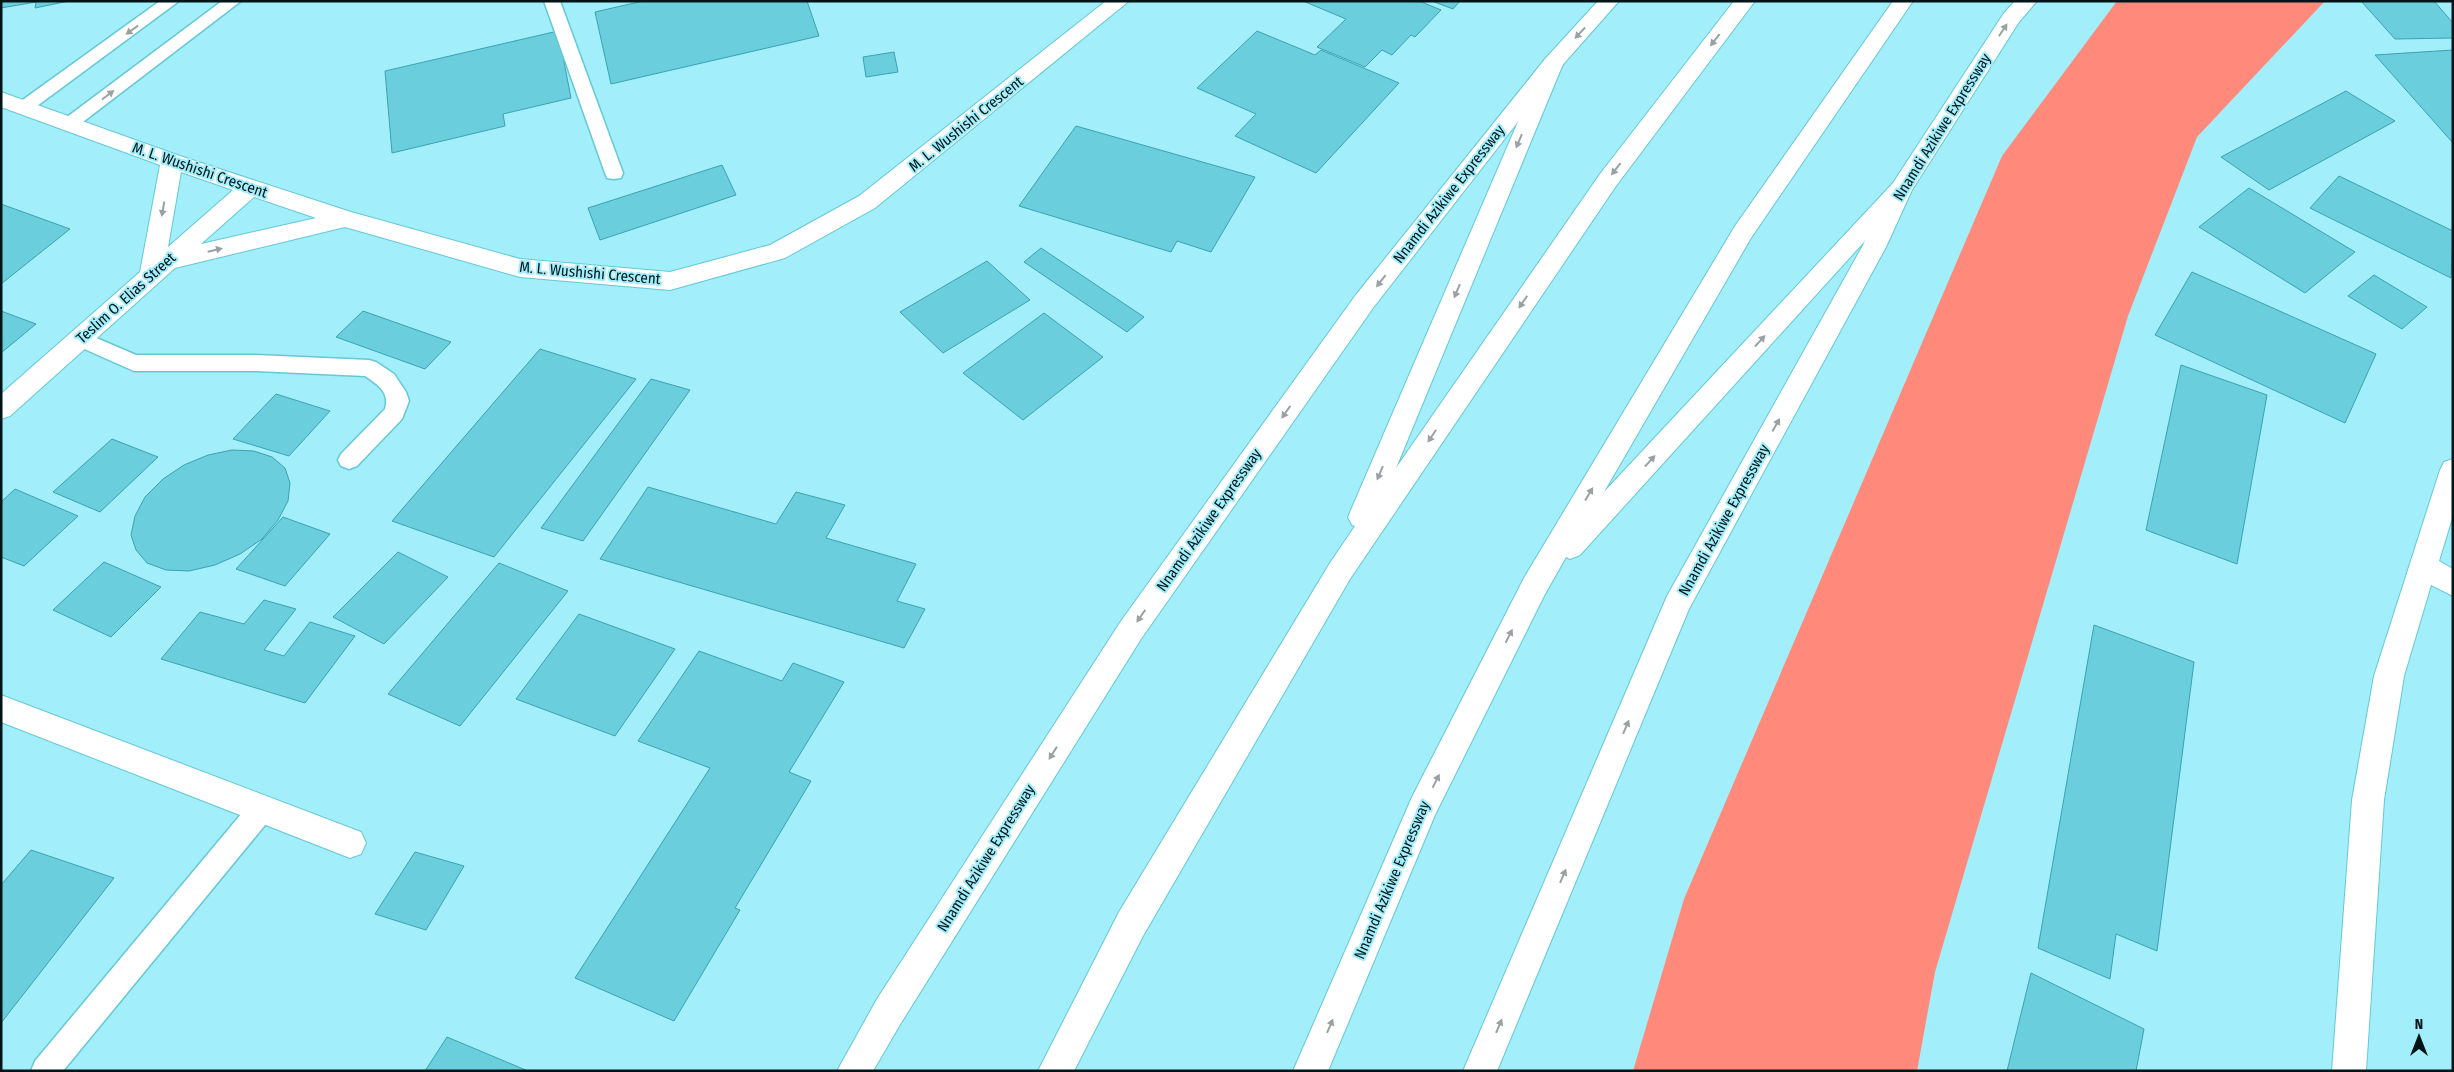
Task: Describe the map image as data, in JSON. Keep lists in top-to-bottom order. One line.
{"streets":{"main road":["M. L. Wushishi Crescent","Nnamdi Azikiwe Expressway","Teslim O. Elias Street"]},"crossings":[["M. L. Wushishi Crescent","Teslim O. Elias Street"]],"north":"top"}
